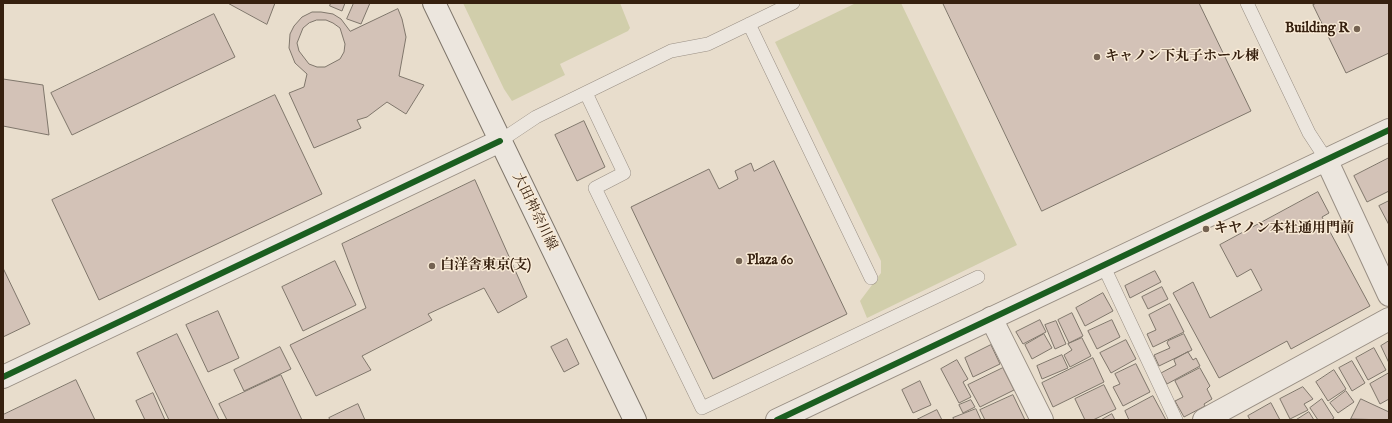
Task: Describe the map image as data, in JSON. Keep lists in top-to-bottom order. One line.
{"streets":{"street":["大田神奈川線"]},"places":["Building R","キャノン下丸子ホール棟","キヤノン本社通用門前","Plaza 60","白洋舎東京(支)"]}
